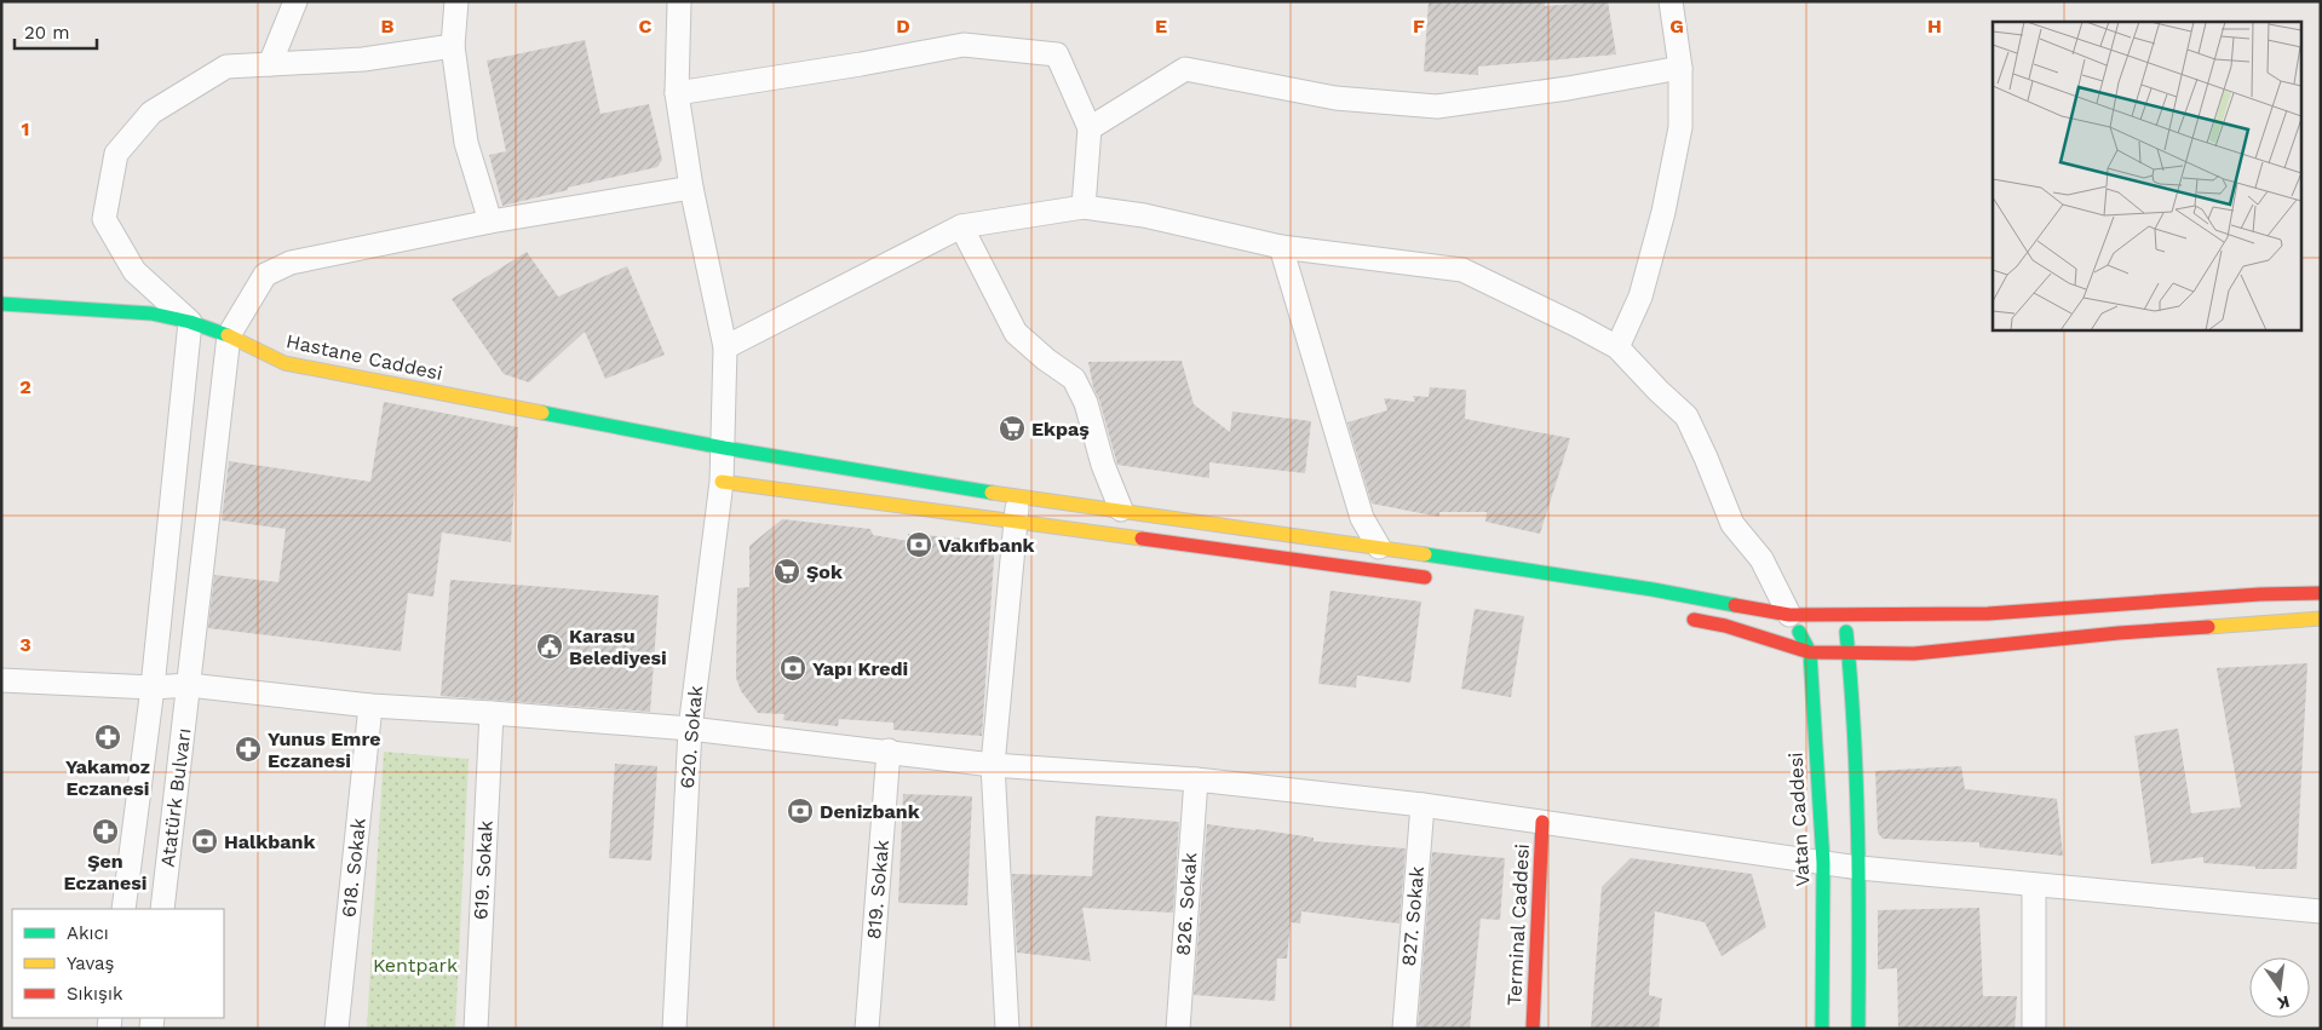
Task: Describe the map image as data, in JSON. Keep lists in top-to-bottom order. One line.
{"streets":{"main road":["Hastane Caddesi","Vatan Caddesi","Terminal Caddesi"],"street":["620. Sokak","Atatürk Bulvarı","618. Sokak","619. Sokak","819. Sokak","826. Sokak","827. Sokak"]},"crossings":[["Hastane Caddesi","620. Sokak"],["Hastane Caddesi","Atatürk Bulvarı"],["Hastane Caddesi","Vatan Caddesi"]],"parks":["Kentpark"],"places":{"supermarket":["Ekpaş","Şok"],"bank":["Vakıfbank","Yapı Kredi","Denizbank","Halkbank"],"public building":["Karasu Belediyesi"],"pharmacy":["Yakamoz Eczanesi","Yunus Emre Eczanesi","Şen Eczanesi"]},"legend":["Akıcı","Yavaş","Sıkışık"],"scale_bar":"20 m","north":"bottom","grid":{"columns":["B","C","D","E","F","G","H"],"rows":["1","2","3"]}}
